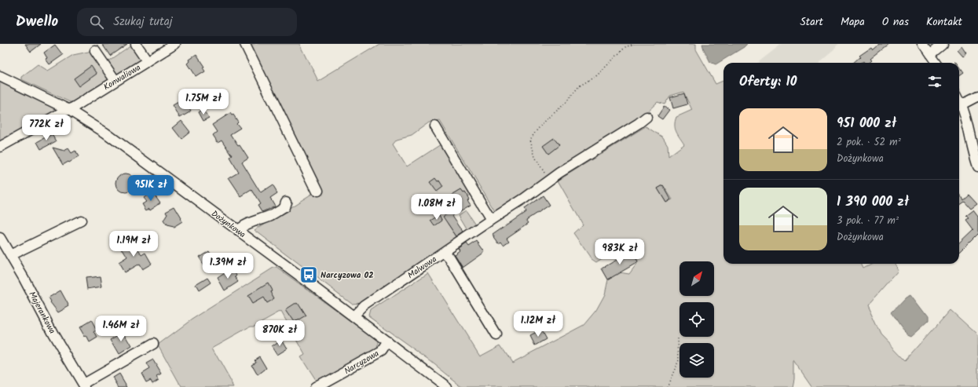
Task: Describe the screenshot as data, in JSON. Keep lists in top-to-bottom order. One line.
{"streets":{"street":["Konwaliowa","Dożynkowa","Malwowa","Majerankowa","Narcyzowa"]},"crossings":[["Konwaliowa","Dożynkowa"],["Dożynkowa","Malwowa"],["Dożynkowa","Narcyzowa"]],"places":{"bus stop":["Narcyzowa 02"]},"north":"top right","page":{"header":"Dwello","search":"Szukaj tutaj","nav":["Start","Mapa","O nas","Kontakt"],"heading":"Oferty: 10","price":["1.75M zł","772K zł","951K zł","1.08M zł","1.19M zł","983K zł","1.39M zł","1.12M zł","1.46M zł","870K zł"],"list":[{"name":"951 000 zł","note":"2 pok. · 52 m² · Dożynkowa"},{"name":"1 390 000 zł","note":"3 pok. · 77 m² · Dożynkowa"}]}}
